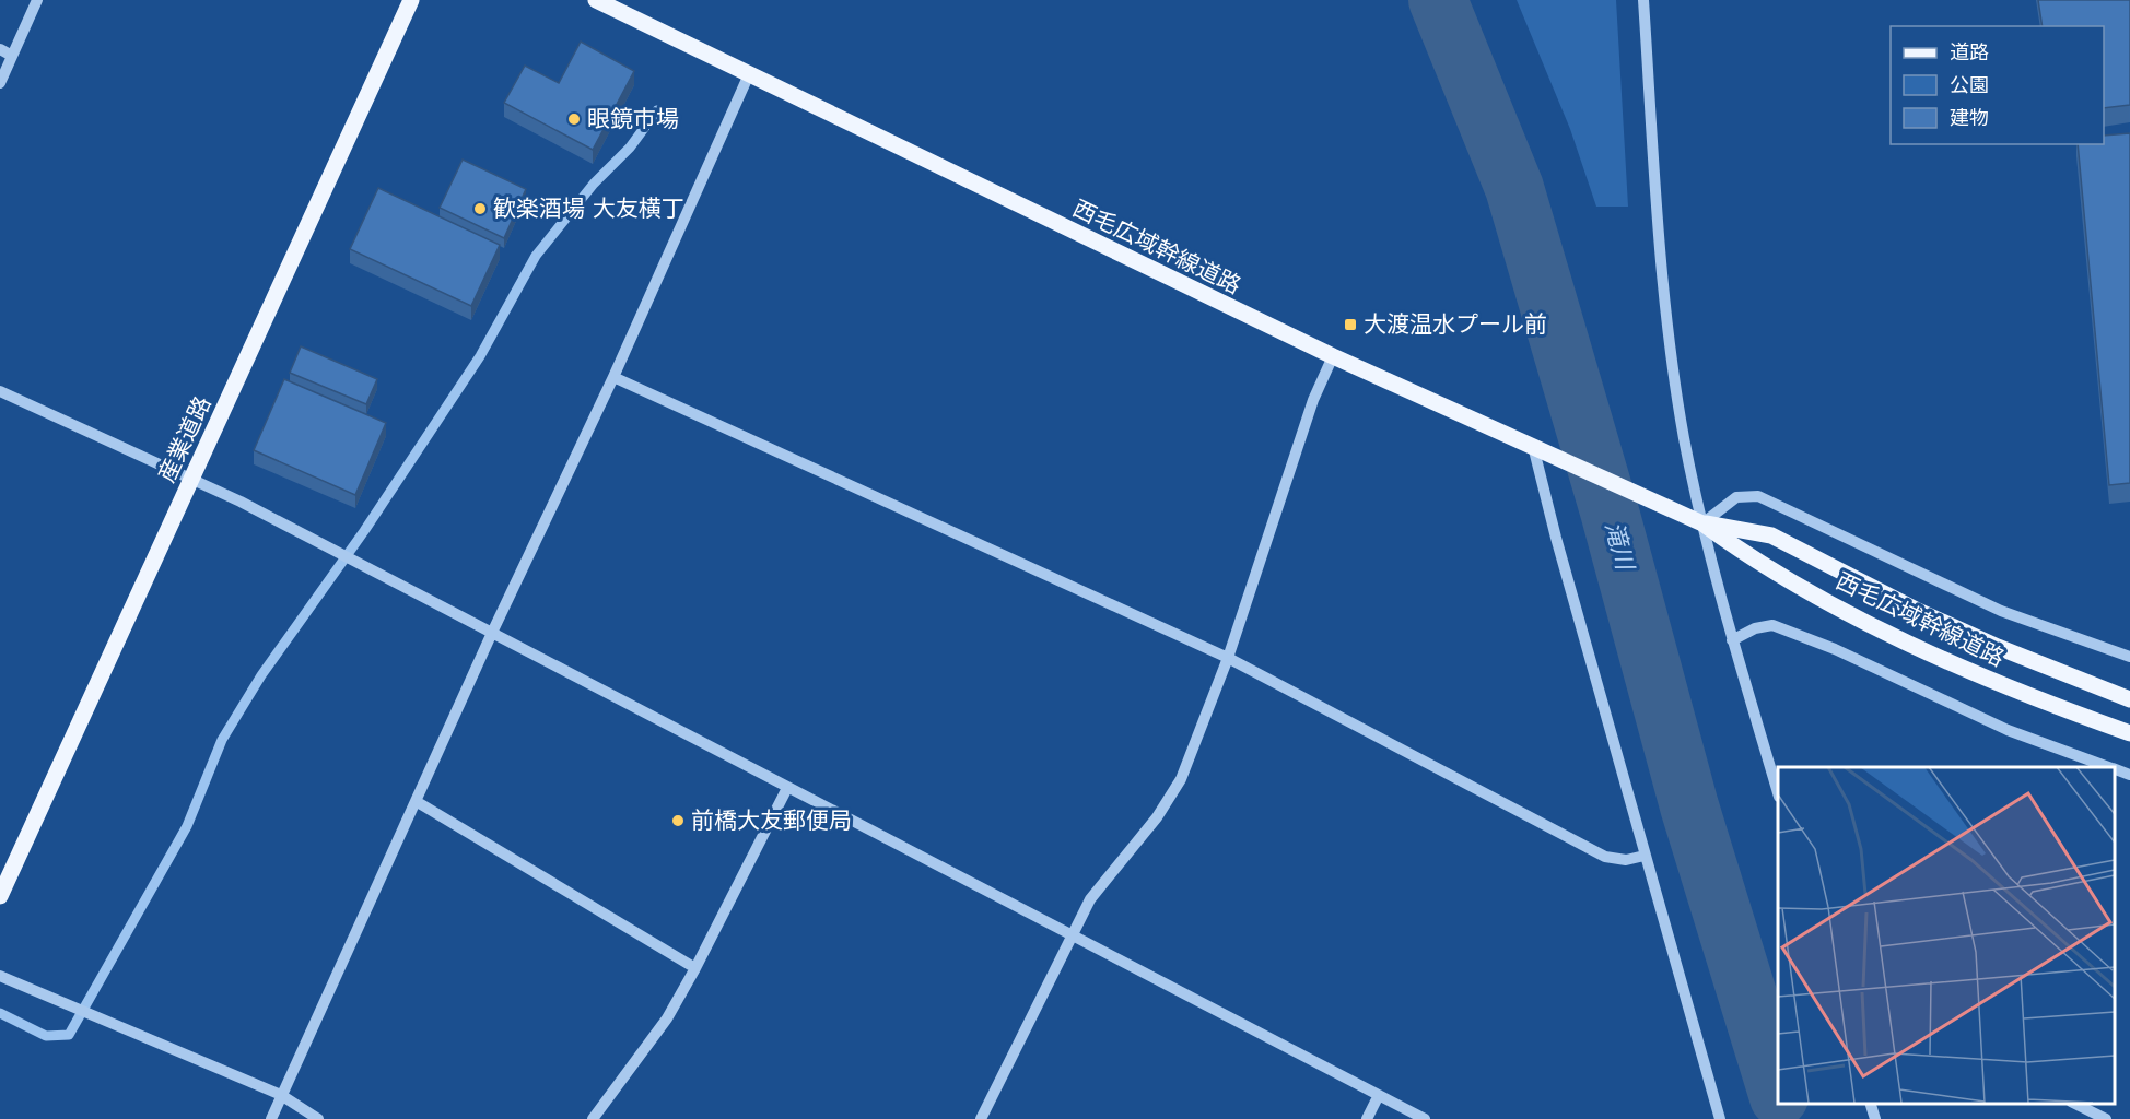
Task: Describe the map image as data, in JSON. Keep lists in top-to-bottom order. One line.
{"streets":{"main road":["西毛広域幹線道路","産業道路"]},"water":["滝川"],"places":{"other":["眼鏡市場","歓楽酒場 大友横丁","前橋大友郵便局"],"transit":["大渡温水プール前"]},"legend":["道路","公園","建物"]}
